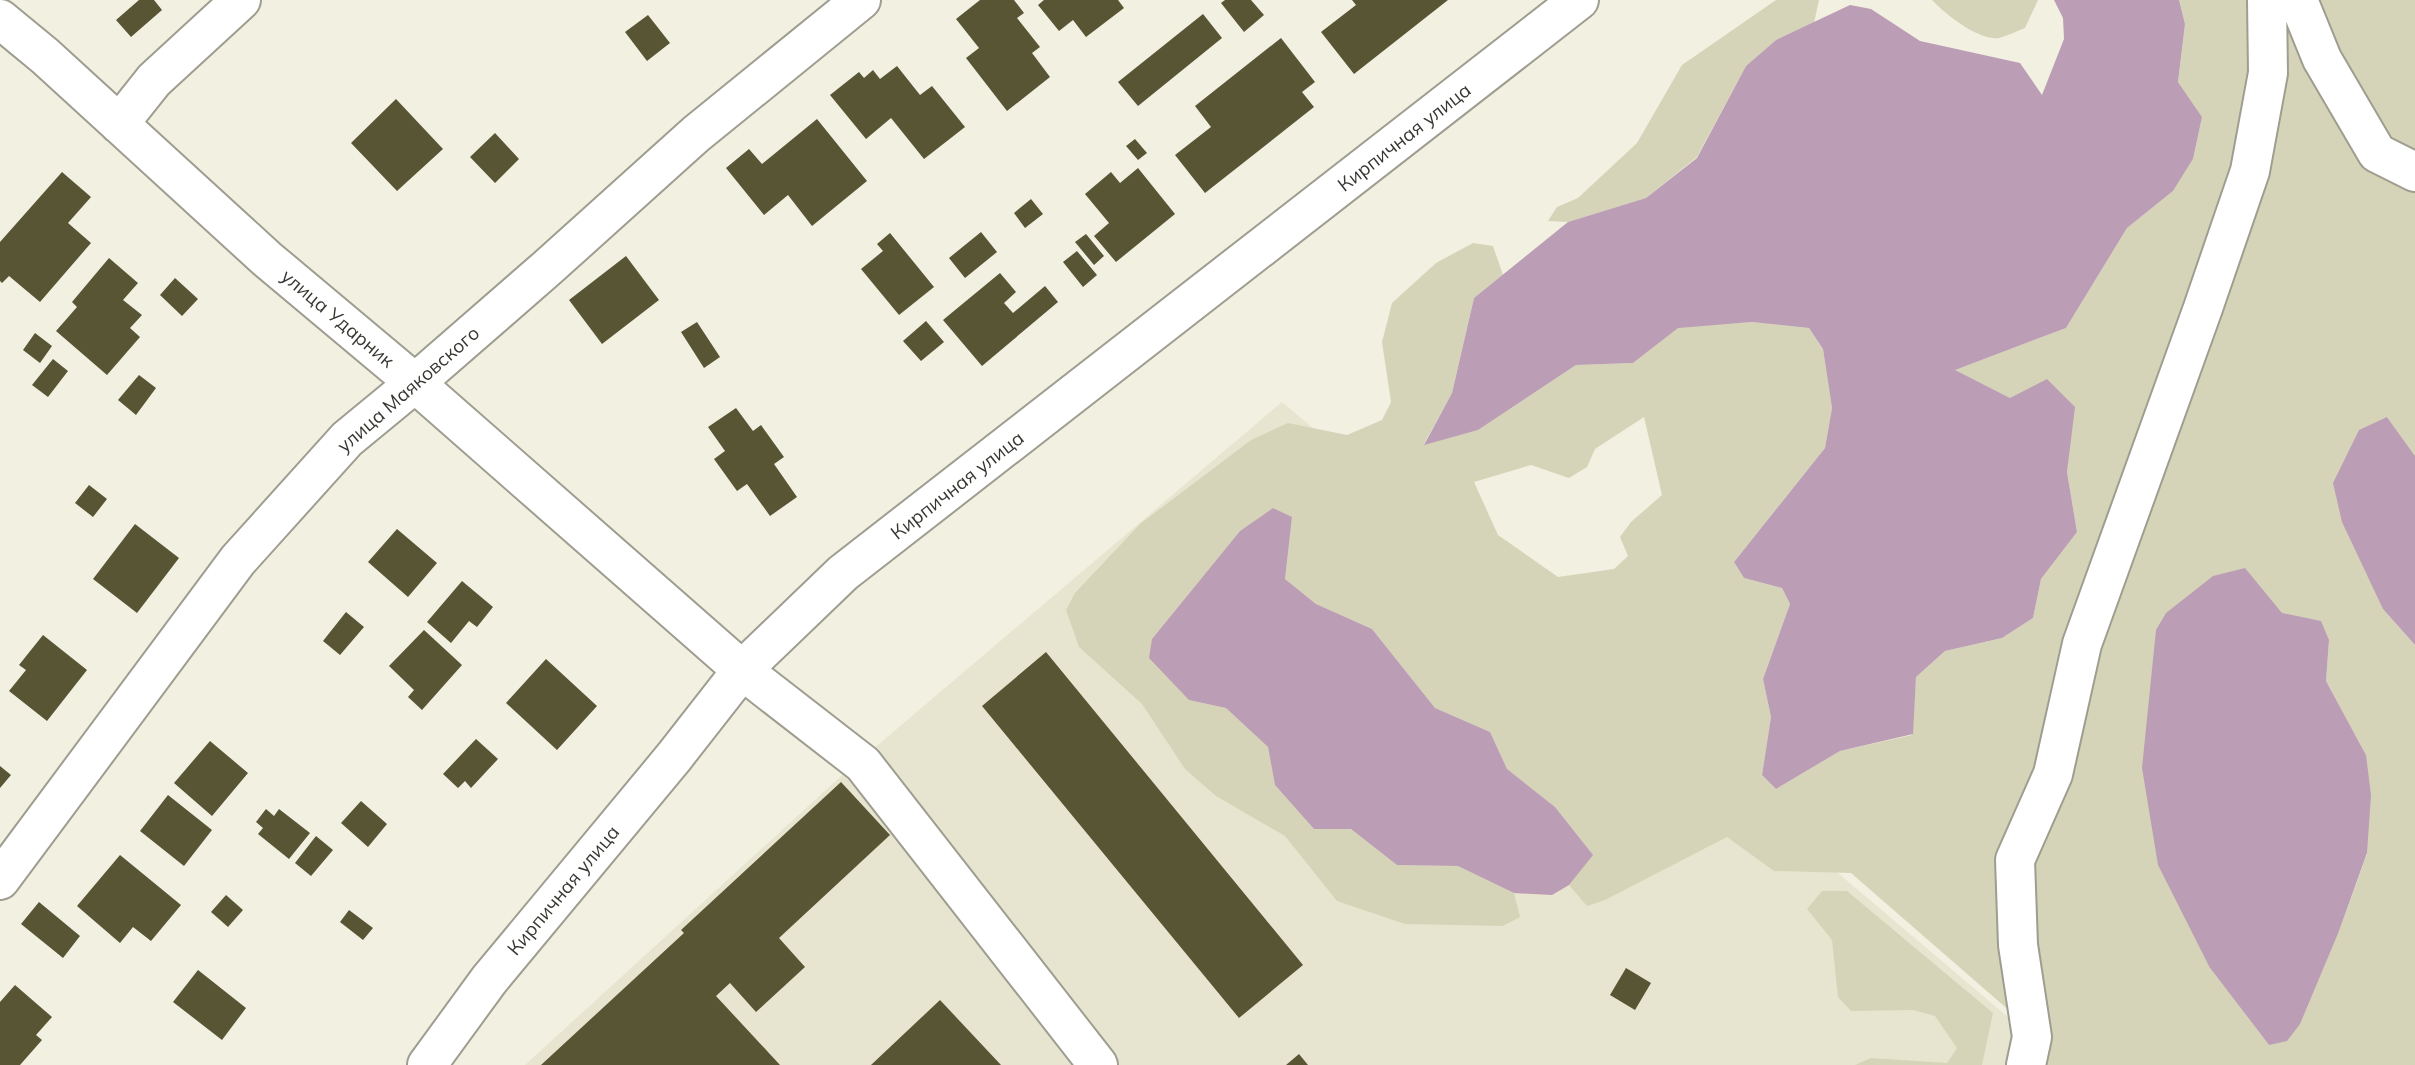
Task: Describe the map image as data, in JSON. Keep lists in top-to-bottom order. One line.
{"streets":{"street":["Кирпичная улица","улица Ударник","улица Маяковского"]},"crossings":[["Кирпичная улица","улица Ударник"],["улица Ударник","улица Маяковского"]]}
